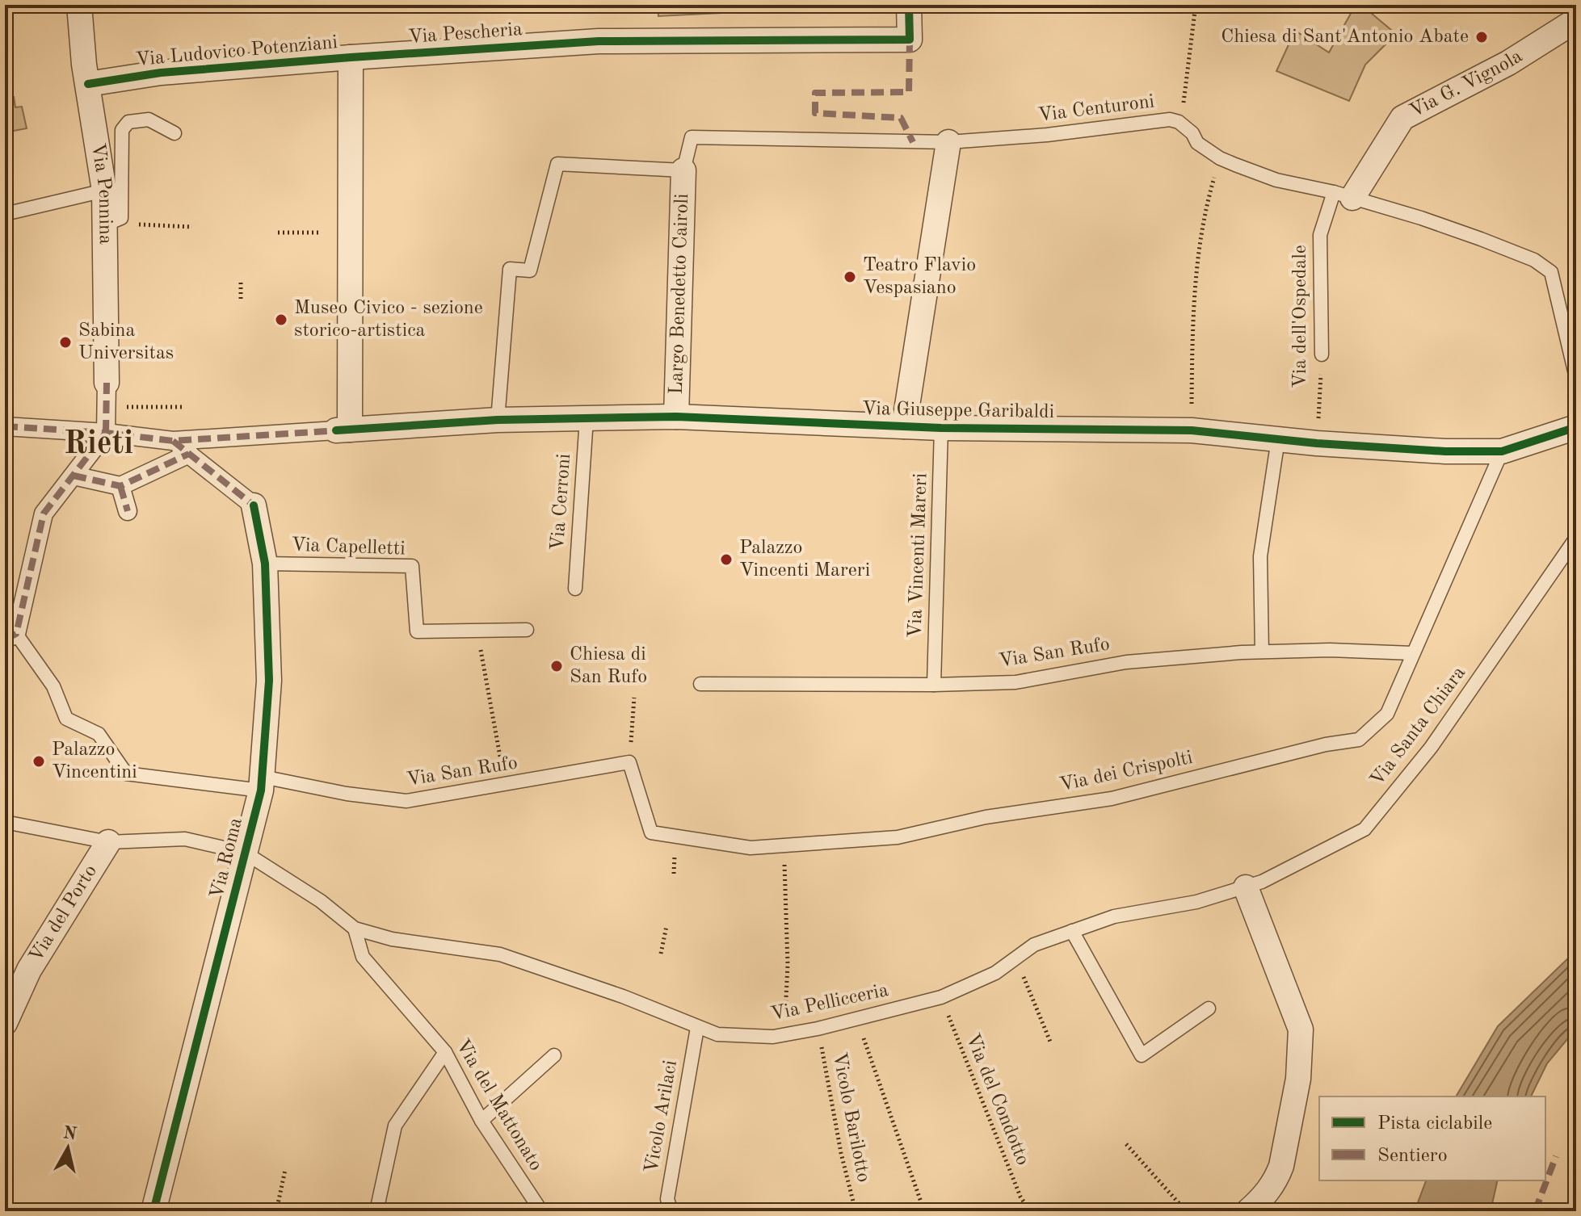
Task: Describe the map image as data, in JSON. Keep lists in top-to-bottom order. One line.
{"streets":{"street":["Via Pescheria","Via Ludovico Potenziani","Via G. Vignola","Via Pennina","Largo Benedetto Cairoli","Via Giuseppe Garibaldi","Via Roma","Via del Porto"],"lane":["Via Centuroni","Via dell'Ospedale","Via Cerroni","Via Capelletti","Via Vincenti Mareri","Via San Rufo","Via Santa Chiara","Via dei Crispolti","Via Pellicceria","Via del Mattonato","Vicolo Arilaci"],"path":["Via del Condotto","Vicolo Barilotto"]},"crossings":[["Via Pescheria","Via Ludovico Potenziani"],["Via Ludovico Potenziani","Via Pennina"],["Via G. Vignola","Via Centuroni"],["Via G. Vignola","Via dell'Ospedale"],["Via Centuroni","Largo Benedetto Cairoli"],["Via Centuroni","Via dell'Ospedale"],["Largo Benedetto Cairoli","Via Giuseppe Garibaldi"],["Via dell'Ospedale","Via Giuseppe Garibaldi"],["Via Giuseppe Garibaldi","Via Cerroni"],["Via Giuseppe Garibaldi","Via Vincenti Mareri"],["Via Giuseppe Garibaldi","Via dei Crispolti"],["Via Capelletti","Via Roma"],["Via Vincenti Mareri","Via San Rufo"],["Via San Rufo","Via dei Crispolti"],["Via San Rufo","Via Roma"],["Via Santa Chiara","Via Pellicceria"],["Via Roma","Via Pellicceria"],["Via del Porto","Via Pellicceria"],["Via Pellicceria","Via del Condotto"],["Via Pellicceria","Via del Mattonato"],["Via Pellicceria","Vicolo Arilaci"],["Via Pellicceria","Vicolo Barilotto"]],"districts":["Rieti"],"places":["Chiesa di Sant'Antonio Abate","Teatro Flavio Vespasiano","Museo Civico - sezione storico-artistica","Sabina Universitas","Palazzo Vincenti Mareri","Chiesa di San Rufo","Palazzo Vincentini"],"legend":["Pista ciclabile","Sentiero"],"north":"top"}
